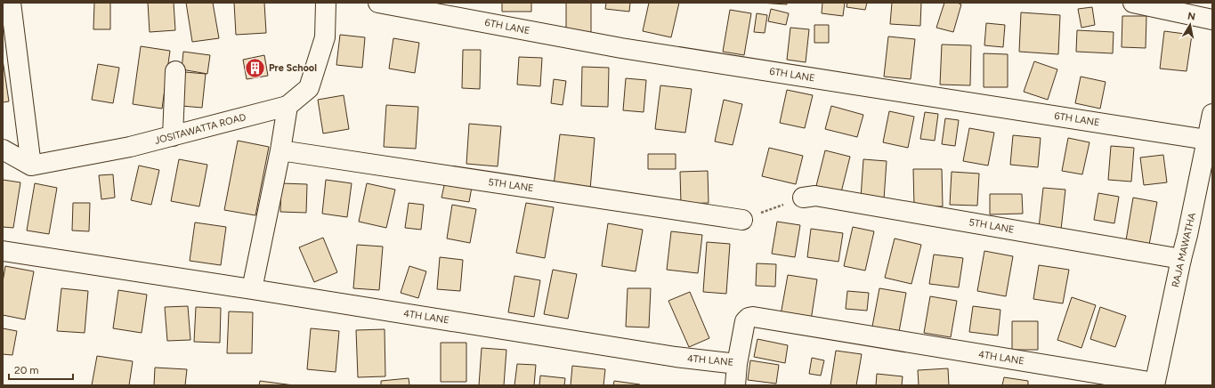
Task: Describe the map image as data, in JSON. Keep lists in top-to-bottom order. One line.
{"streets":{"street":["6TH LANE","JOSITAWATTA ROAD","5TH LANE","RAJA MAWATHA","4TH LANE"]},"crossings":[["6TH LANE","RAJA MAWATHA"],["5TH LANE","RAJA MAWATHA"],["RAJA MAWATHA","4TH LANE"]],"places":{"building":["Pre School"]},"scale_bar":"20 m","north":"top"}
